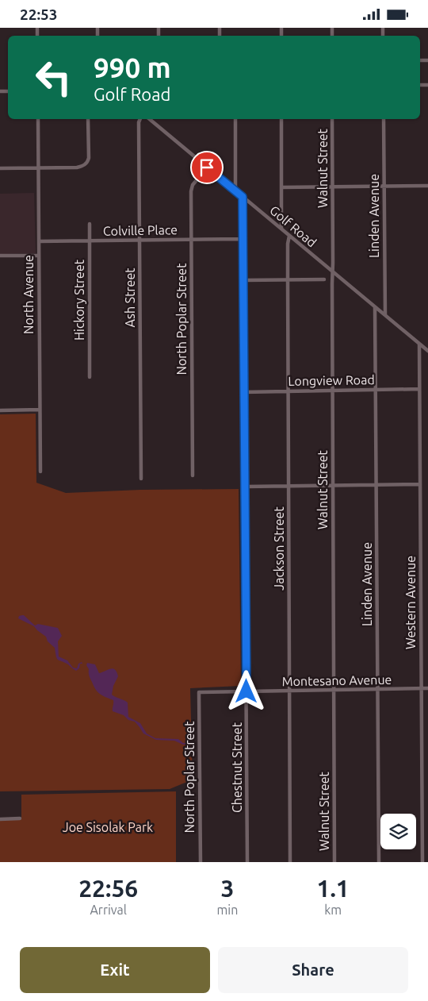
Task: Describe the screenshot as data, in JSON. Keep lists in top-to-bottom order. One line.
{"streets":{"street":["Walnut Street","Linden Avenue","Golf Road","Colville Place","North Avenue","Ash Street","Hickory Street","North Poplar Street","Longview Road","Jackson Street","Western Avenue","Montesano Avenue","Chestnut Street"]},"crossings":[["Walnut Street","Golf Road"],["Walnut Street","Longview Road"],["Walnut Street","Montesano Avenue"],["Linden Avenue","Golf Road"],["Linden Avenue","Longview Road"],["Linden Avenue","Montesano Avenue"],["Golf Road","North Poplar Street"],["Golf Road","Jackson Street"],["Golf Road","Western Avenue"],["Golf Road","Chestnut Street"],["Colville Place","North Avenue"],["Colville Place","Ash Street"],["Colville Place","Hickory Street"],["Colville Place","North Poplar Street"],["Colville Place","Chestnut Street"],["North Poplar Street","Montesano Avenue"],["Longview Road","Jackson Street"],["Longview Road","Western Avenue"],["Longview Road","Chestnut Street"],["Jackson Street","Montesano Avenue"],["Western Avenue","Montesano Avenue"],["Montesano Avenue","Chestnut Street"]],"parks":["Joe Sisolak Park"],"page":{"status":"22:53","turn":["990 m","Golf Road"],"eta":["22:56","Arrival","3","min","1.1","km"],"buttons":["Exit","Share"]}}
